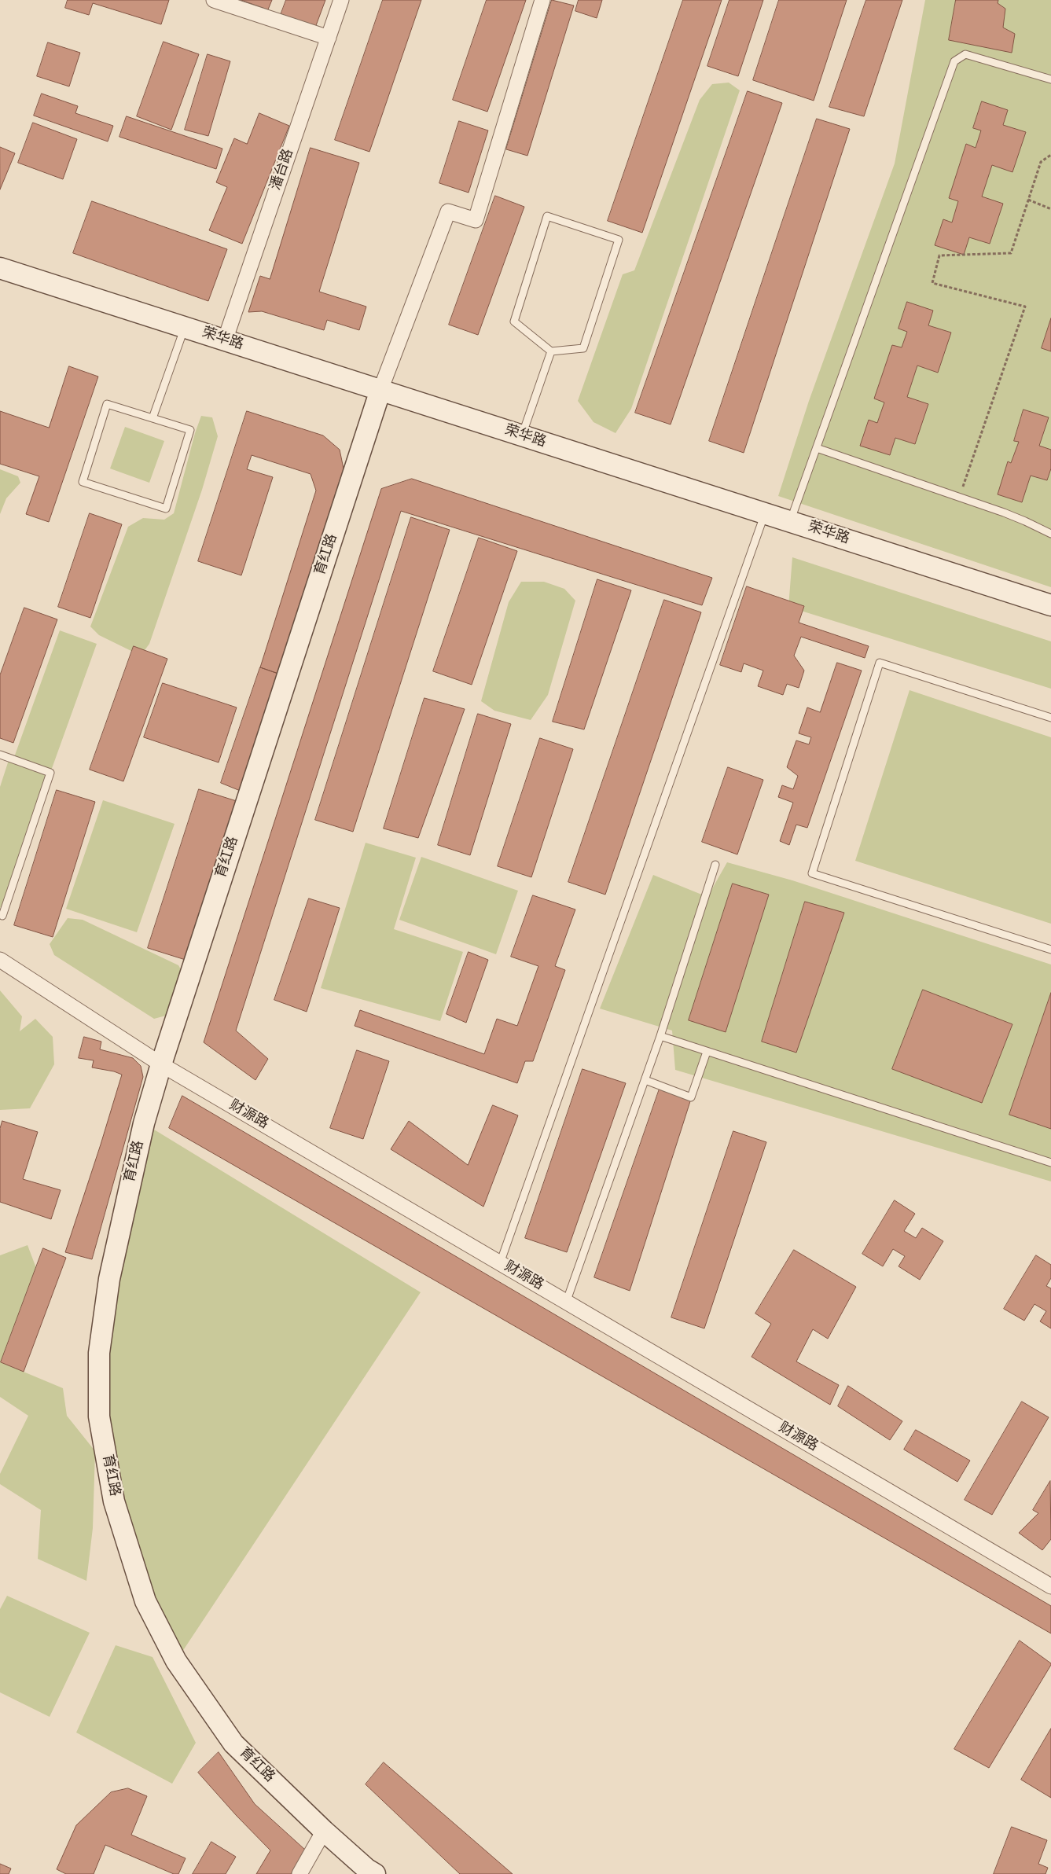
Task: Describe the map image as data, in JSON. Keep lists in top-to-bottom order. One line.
{"streets":{"street":["潘台路","荣华路","育红路","财源路"]},"crossings":[["潘台路","荣华路"],["荣华路","育红路"],["育红路","财源路"]]}
